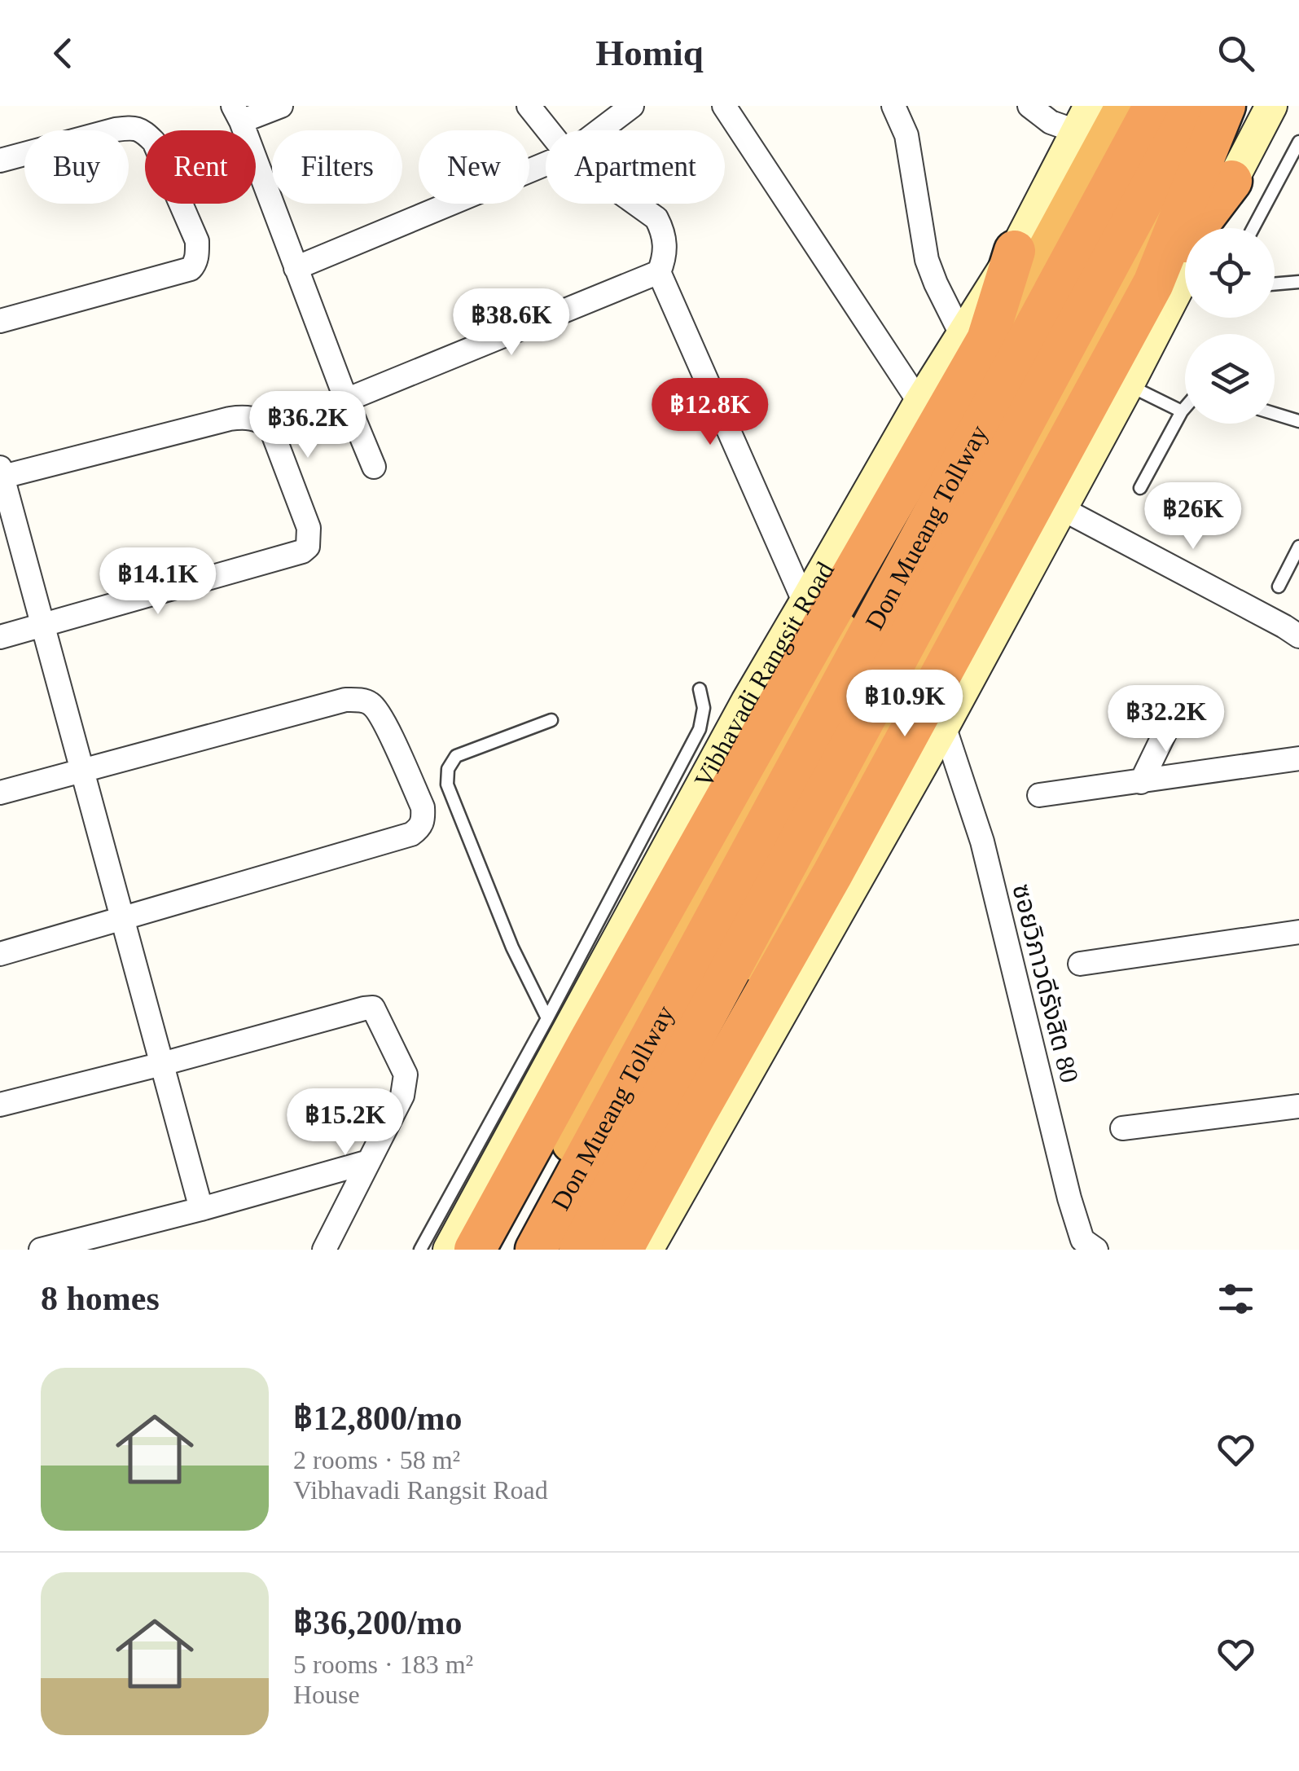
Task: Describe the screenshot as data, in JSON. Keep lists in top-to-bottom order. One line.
{"streets":{"highway":["Don Mueang Tollway","Vibhavadi Rangsit Road"],"street":["ซอยวิภาวดีรังสิต 80"]},"page":{"header":"Homiq","chip":["Buy","Rent","Filters","New","Apartment"],"price":["฿38.6K","฿12.8K","฿36.2K","฿26K","฿14.1K","฿10.9K","฿32.2K","฿15.2K"],"heading":"8 homes","list":[{"name":"฿12,800/mo","note":"2 rooms · 58 m² · Vibhavadi Rangsit Road"},{"name":"฿36,200/mo","note":"5 rooms · 183 m² · House"}]}}
